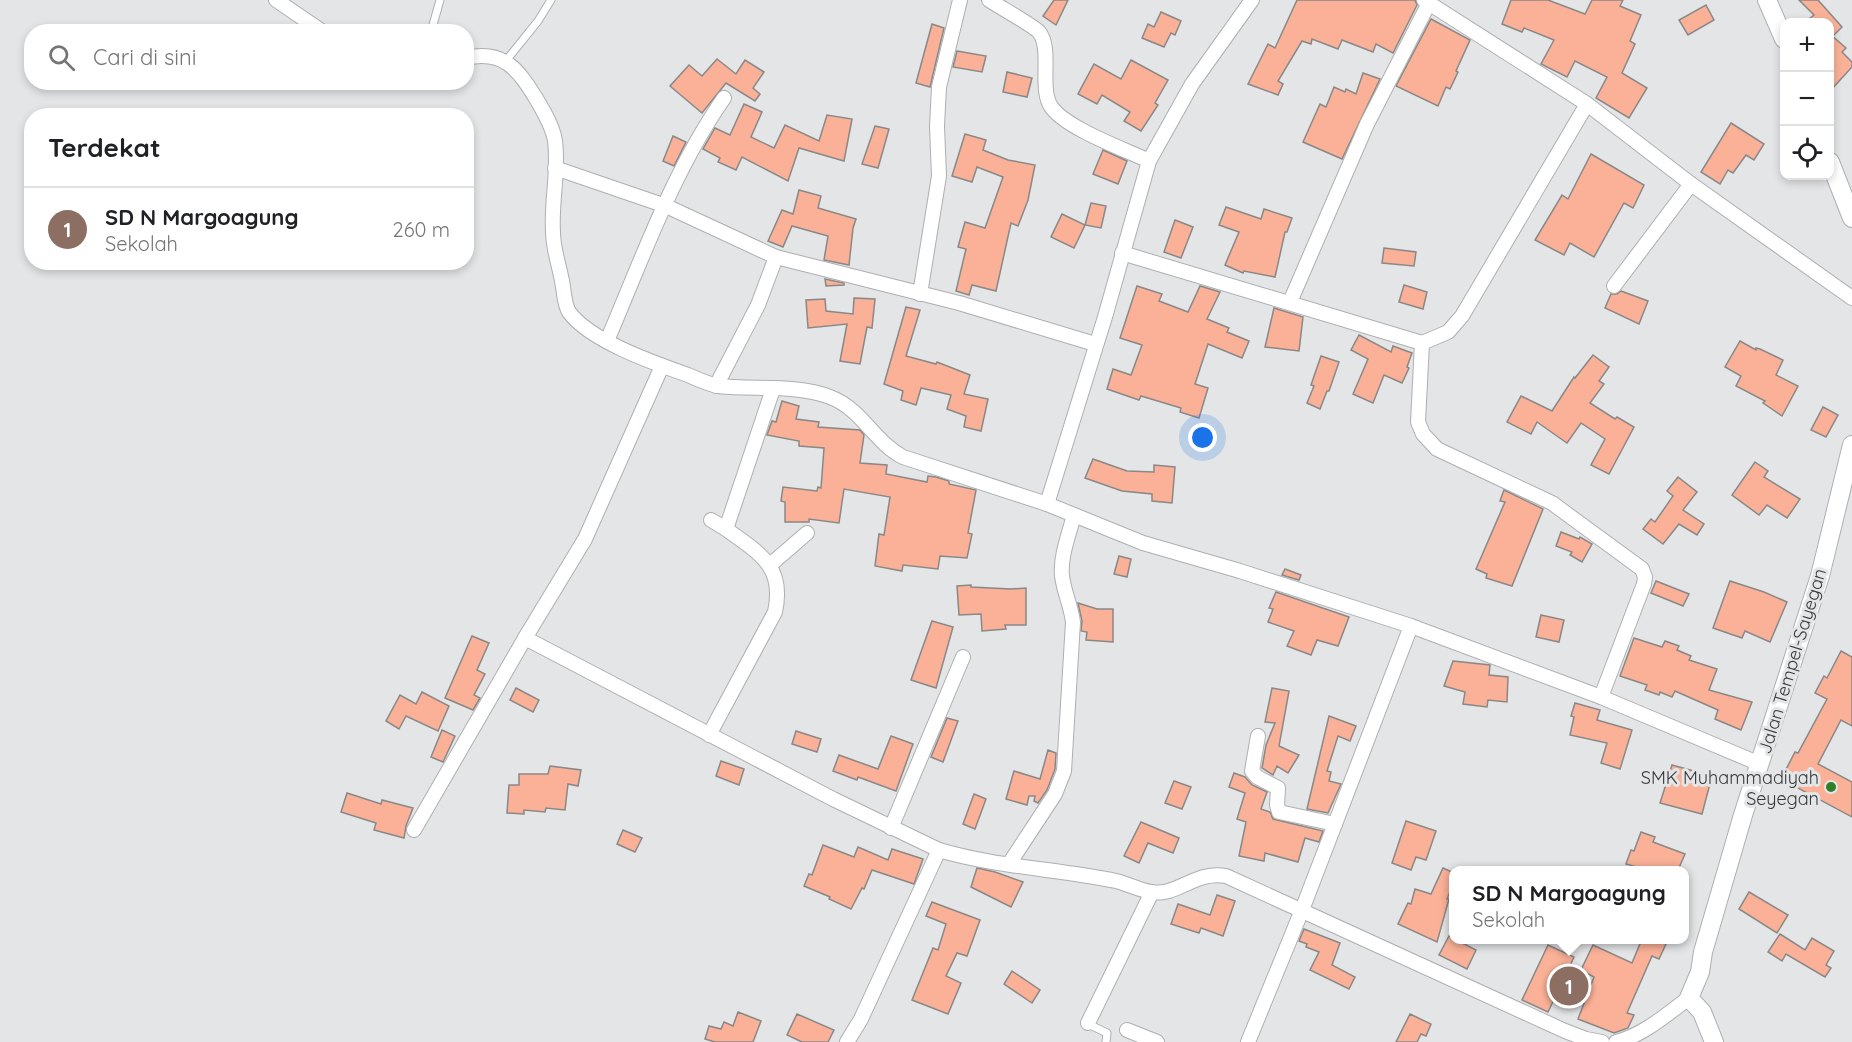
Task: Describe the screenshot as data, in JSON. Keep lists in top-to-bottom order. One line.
{"streets":{"main road":["Jalan Tempel-Sayegan"]},"places":["SMK Muhammadiyah Seyegan"],"page":{"map_buttons":["+","−"],"search":"Cari di sini","heading":"Terdekat","list":[{"mark":"1","name":"SD N Margoagung","note":"Sekolah","value":"260 m"}],"popup":["SD N Margoagung","Sekolah"],"pins":"1"}}
